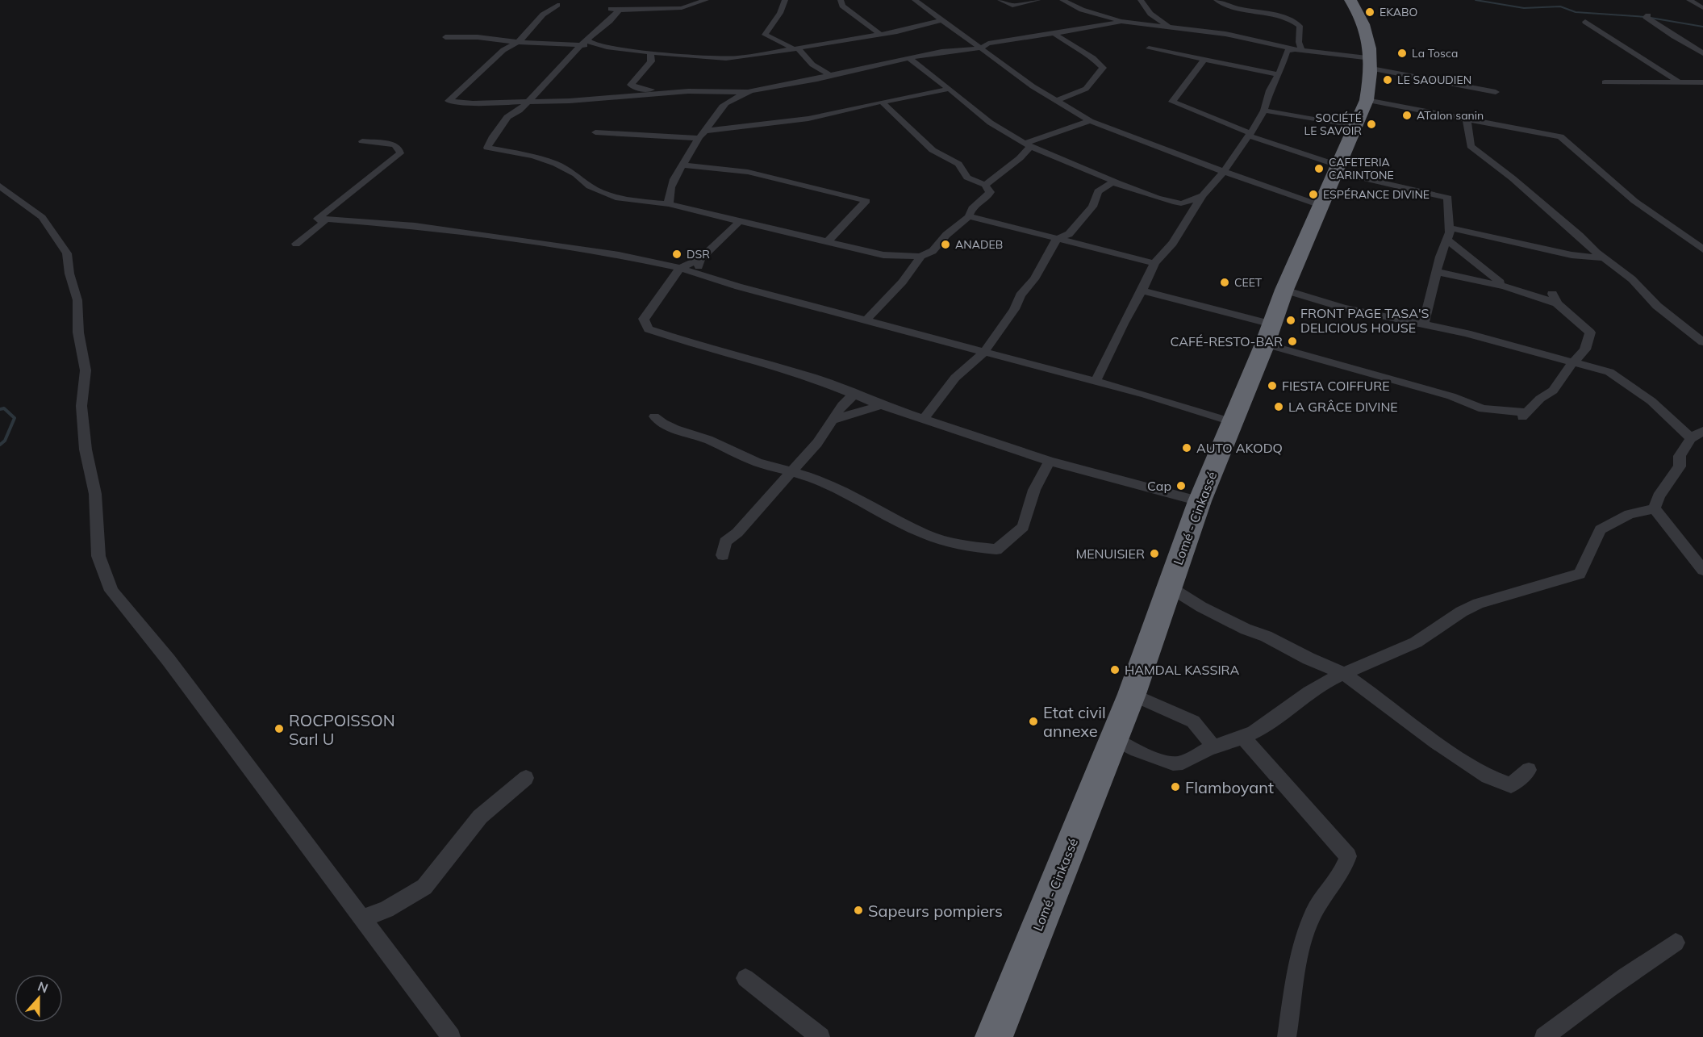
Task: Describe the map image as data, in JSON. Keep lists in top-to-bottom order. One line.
{"streets":{"highway":["Lomé - Cinkassé"]},"places":["EKABO","La Tosca","LE SAOUDIEN","ATalon sanin","SOCIÉTÉ LE SAVOIR","CAFETERIA CARINTONE","ESPÉRANCE DIVINE","ANADEB","DSR","CEET","FRONT PAGE TASA'S DELICIOUS HOUSE","CAFÉ-RESTO-BAR","FIESTA COIFFURE","LA GRÂCE DIVINE","AUTO AKODQ","Cap","MENUISIER","HAMDAL KASSIRA","Etat civil annexe","ROCPOISSON Sarl U","Flamboyant","Sapeurs pompiers"],"north":"top"}
